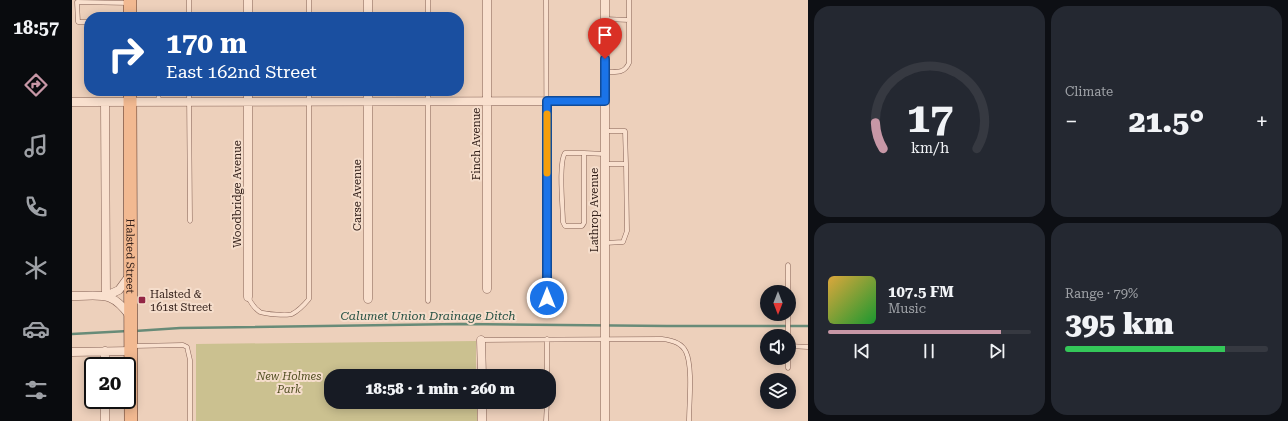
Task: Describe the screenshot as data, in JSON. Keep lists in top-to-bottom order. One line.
{"streets":{"main road":["Halsted Street"],"street":["Finch Avenue","Woodbridge Avenue","Carse Avenue","Lathrop Avenue"]},"water":["Calumet Union Drainage Ditch"],"parks":["New Holmes Park"],"places":{"transit":["Halsted & 161st Street"]},"north":"bottom","page":{"tabs":"18:57","tile":["Climate",["Range · 79%","395 km"]],"turn":["170 m","East 162nd Street"],"heat":["−","21.5°","+"],"song":["107.5 FM","Music"],"limit":"20","trip":"18:58 · 1 min · 260 m","gauge":["17","km/h"]}}
